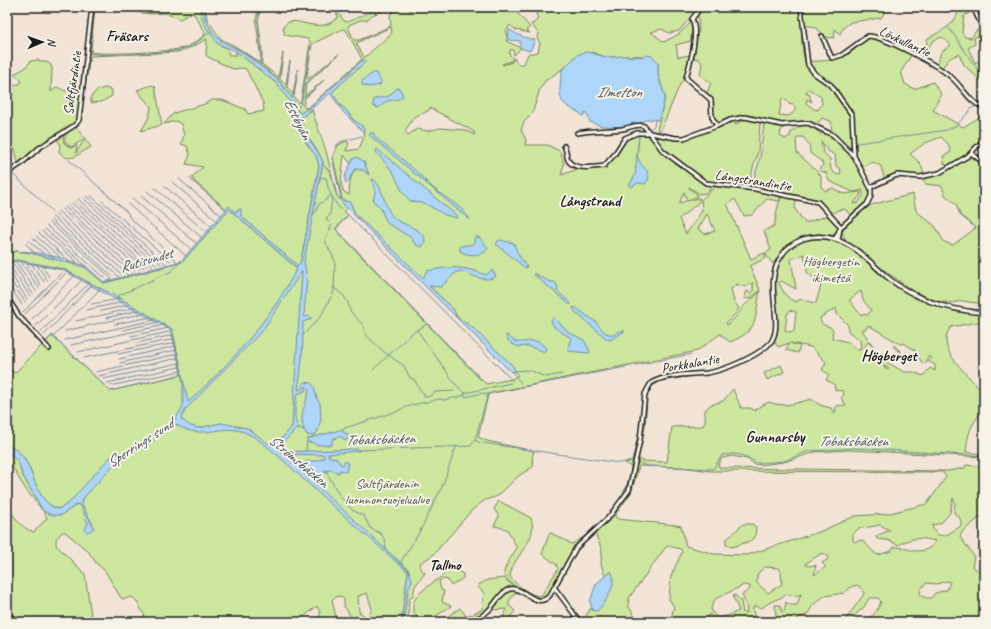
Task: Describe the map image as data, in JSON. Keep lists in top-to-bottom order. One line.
{"streets":{"street":["Lövkullantie","Saltfjärdintie","Långstrandintie","Porkkalantie"]},"districts":["Fräsars","Långstrand","Högberget","Gunnarsby","Tallmo"],"water":["Ilmetton","Estbyån","Rutisundet","Tobaksbäcken","Sperrings sund","Strömsbäcken"],"parks":["Högbergetin ikimetsä","Saltfjärdenin luonnonsuojelualue"],"north":"right"}
